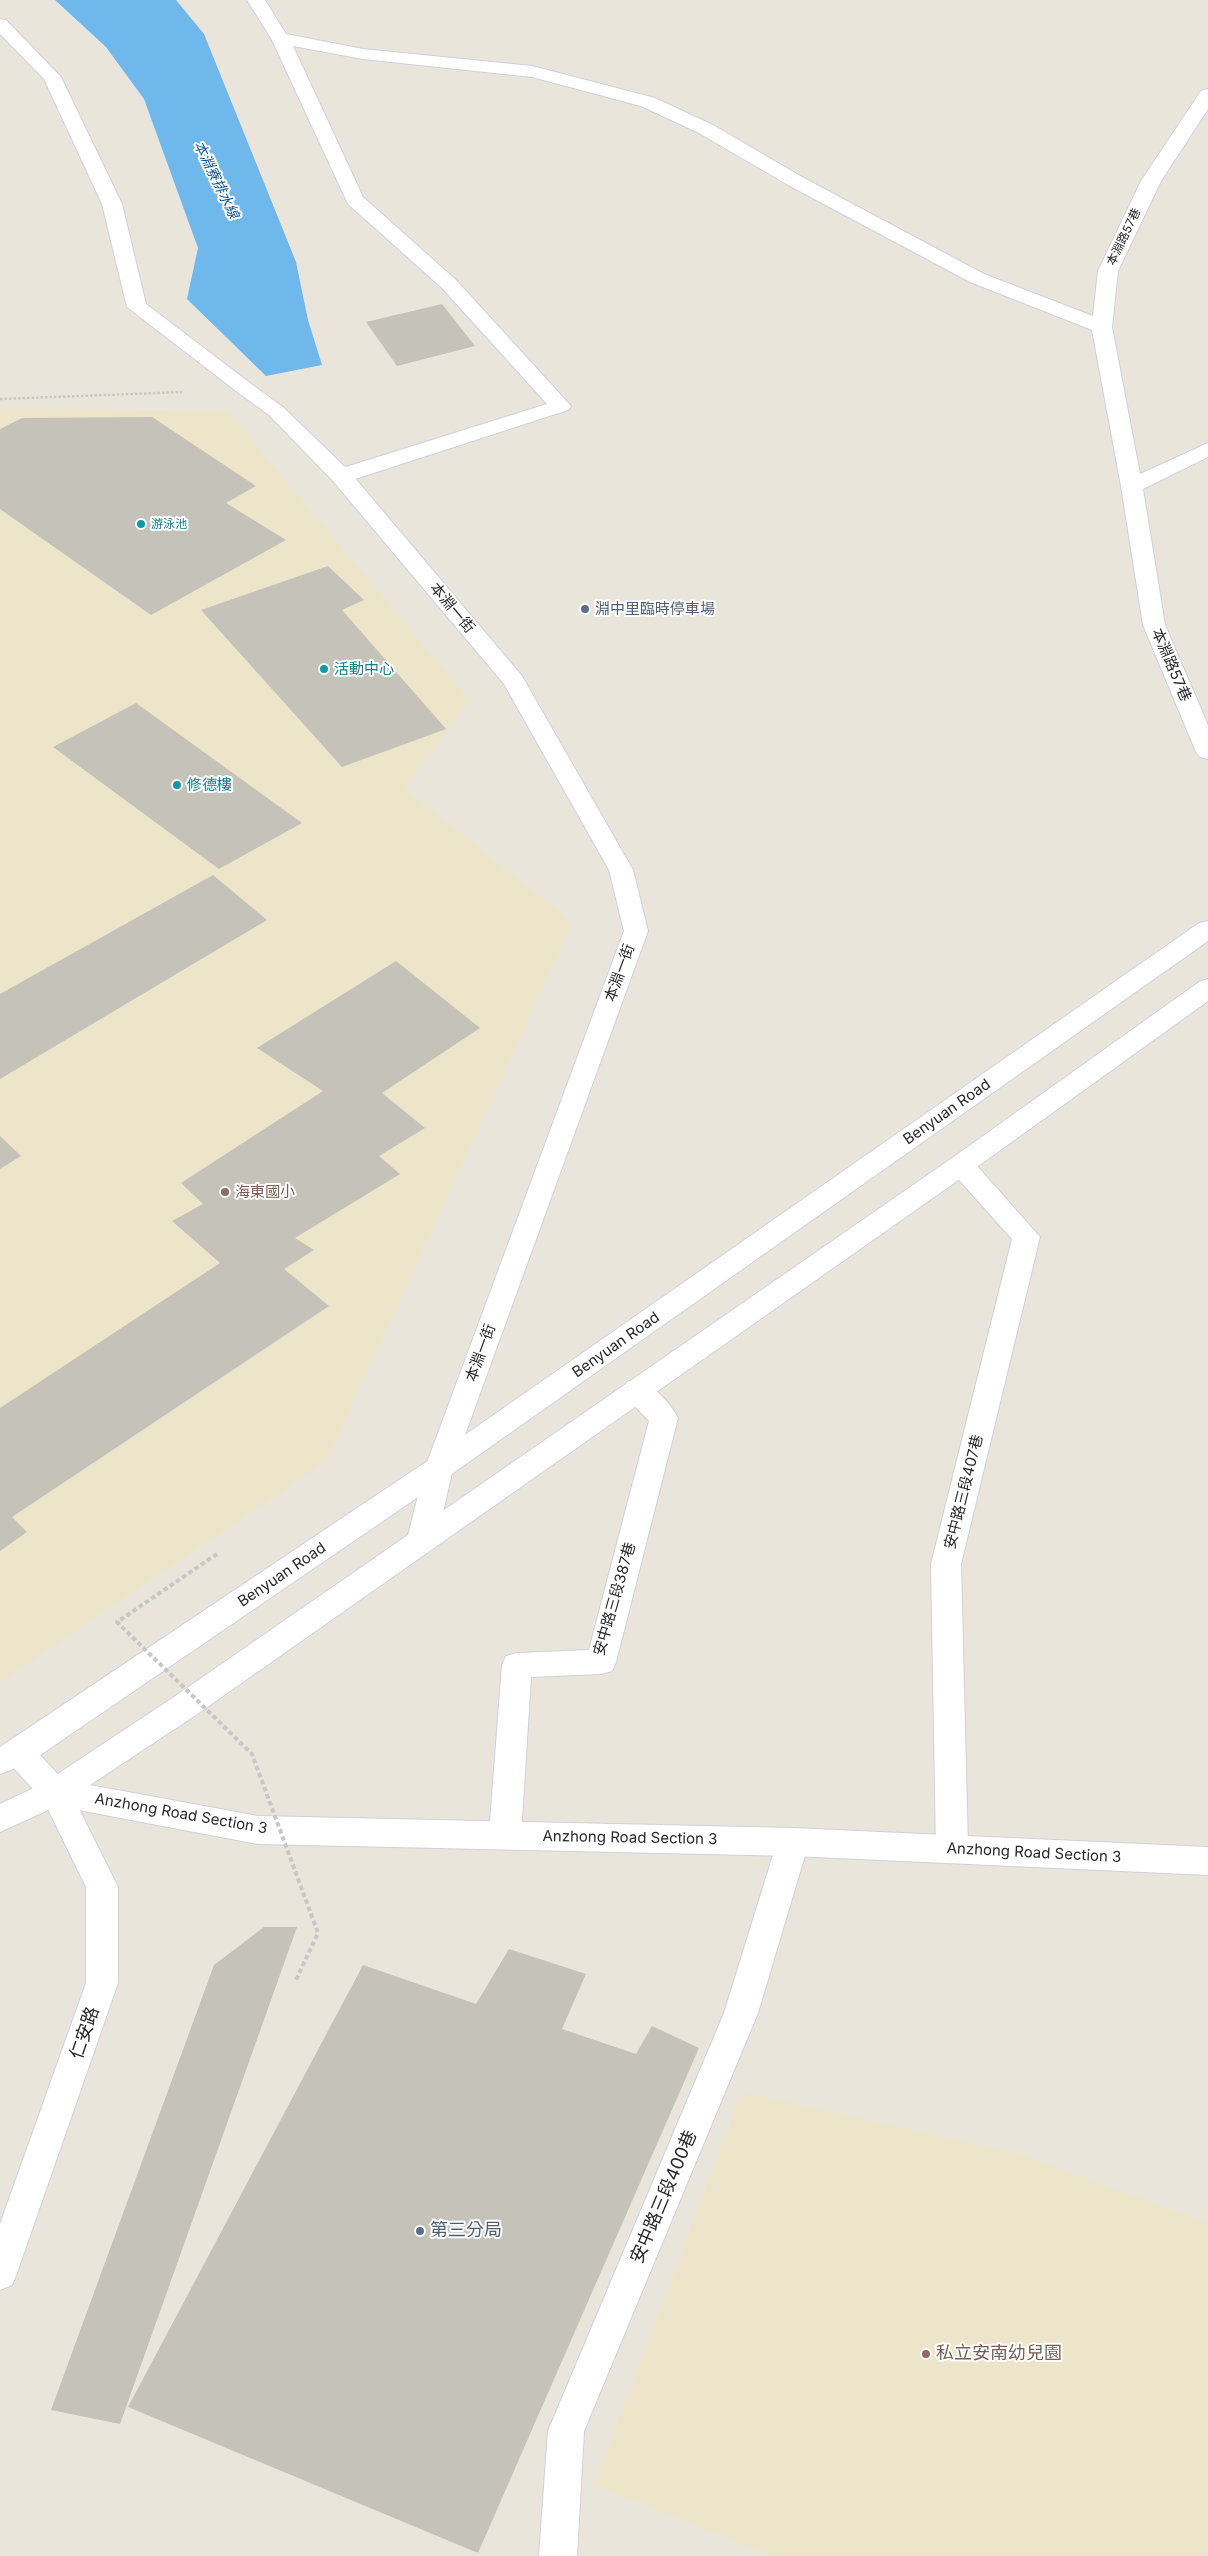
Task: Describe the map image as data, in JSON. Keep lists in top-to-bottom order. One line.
{"streets":{"street":["本淵路57巷","本淵一街","Benyuan Road","安中路三段407巷","安中路三段387巷","Anzhong Road Section 3","仁安路","安中路三段400巷"]},"crossings":[["本淵一街","Benyuan Road"],["安中路三段407巷","Anzhong Road Section 3"],["安中路三段387巷","Anzhong Road Section 3"],["Anzhong Road Section 3","仁安路"],["Anzhong Road Section 3","安中路三段400巷"]],"water":["本淵寮排水線"],"places":["游泳池","淵中里臨時停車場","活動中心","修德樓","海東國小","第三分局","私立安南幼兒園"]}
